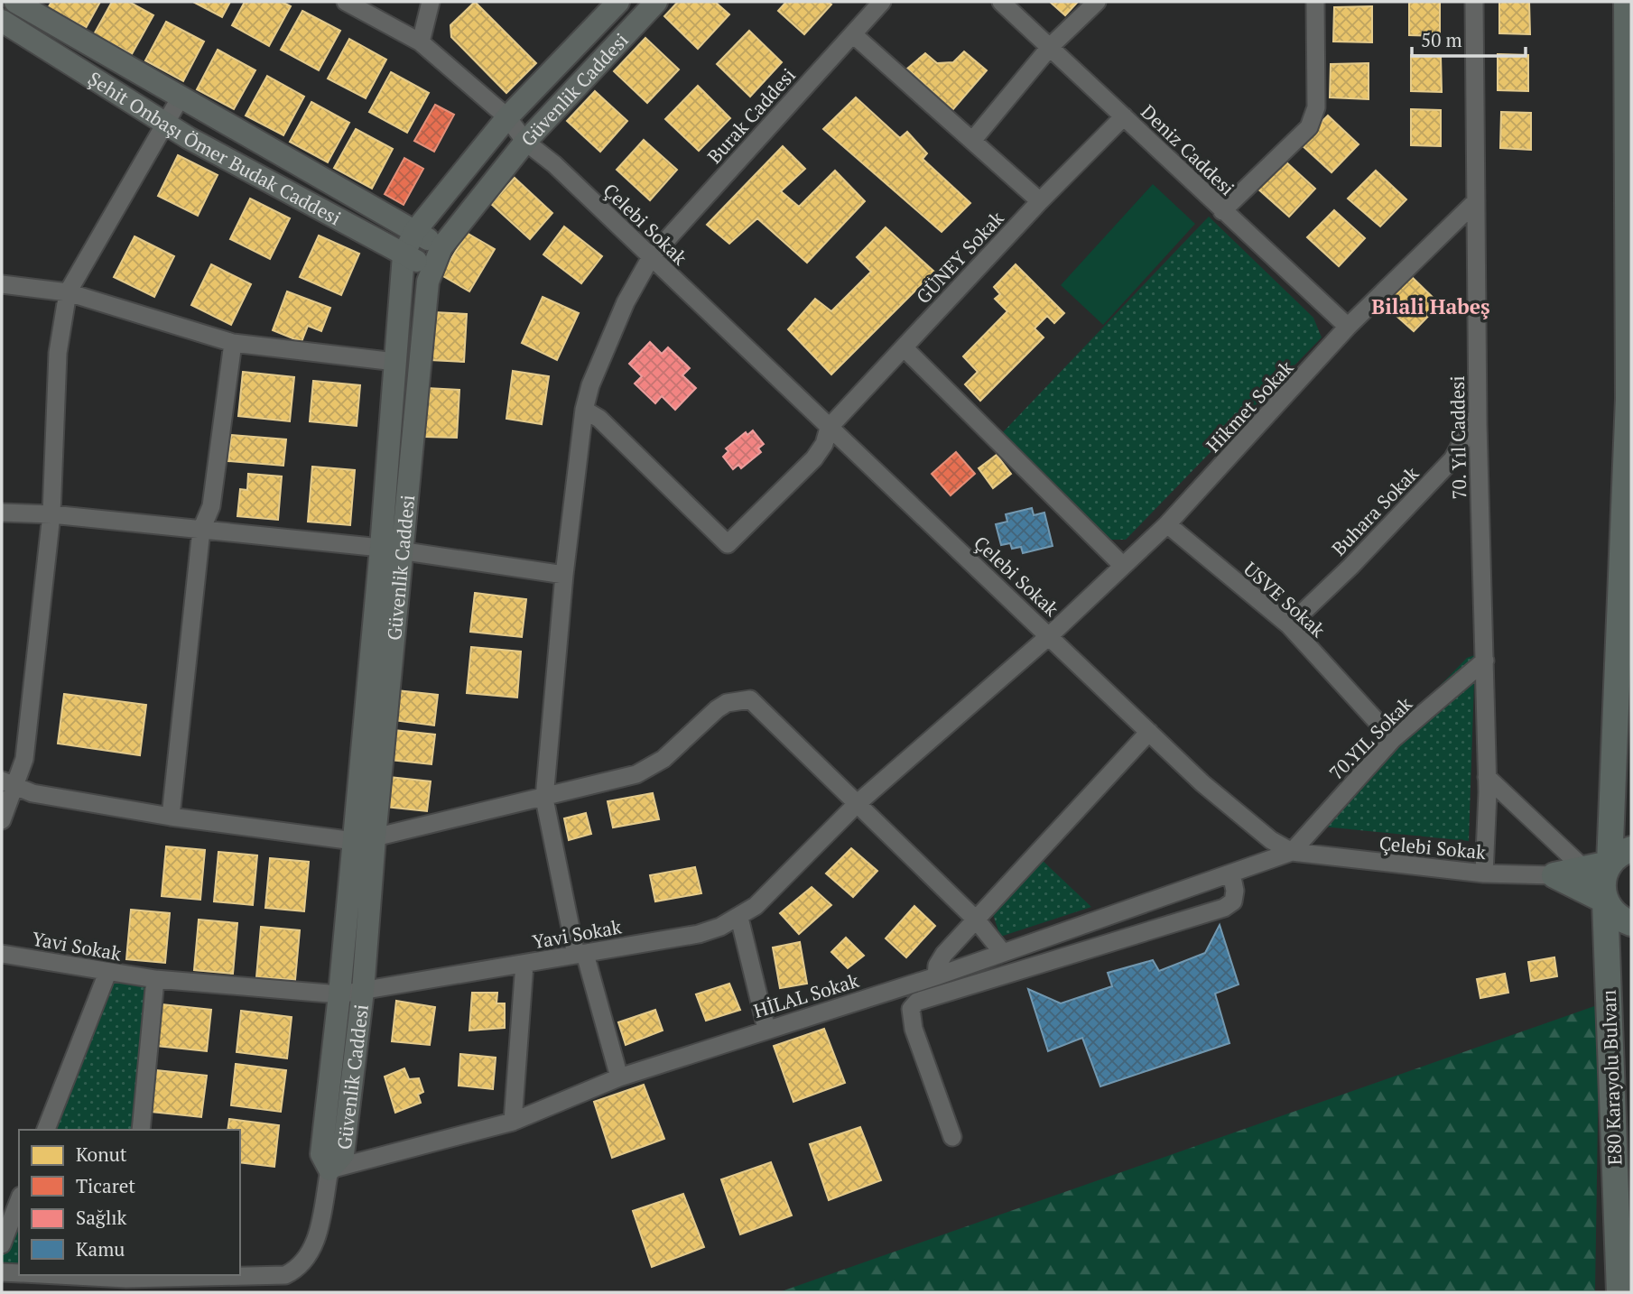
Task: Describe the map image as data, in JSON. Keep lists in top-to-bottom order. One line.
{"streets":{"highway":["E80 Karayolu Bulvarı"],"main road":["Güvenlik Caddesi","Şehit Onbaşı Ömer Budak Caddesi"],"street":["Burak Caddesi","Deniz Caddesi","Çelebi Sokak","GÜNEY Sokak","Hikmet Sokak","70. Yıl Caddesi","Buhara Sokak","USVE Sokak","70.YIL Sokak","Yavi Sokak","HİLAL Sokak"]},"crossings":[["Güvenlik Caddesi","Şehit Onbaşı Ömer Budak Caddesi"],["Güvenlik Caddesi","Çelebi Sokak"],["Güvenlik Caddesi","Yavi Sokak"],["Güvenlik Caddesi","HİLAL Sokak"],["Burak Caddesi","Çelebi Sokak"],["Burak Caddesi","GÜNEY Sokak"],["Burak Caddesi","Yavi Sokak"],["Burak Caddesi","HİLAL Sokak"],["Deniz Caddesi","GÜNEY Sokak"],["Deniz Caddesi","Hikmet Sokak"],["Çelebi Sokak","GÜNEY Sokak"],["Çelebi Sokak","Hikmet Sokak"],["Çelebi Sokak","70. Yıl Caddesi"],["Çelebi Sokak","70.YIL Sokak"],["Çelebi Sokak","Yavi Sokak"],["Çelebi Sokak","HİLAL Sokak"],["Hikmet Sokak","70. Yıl Caddesi"],["Hikmet Sokak","USVE Sokak"],["Hikmet Sokak","Yavi Sokak"],["70. Yıl Caddesi","Buhara Sokak"],["70. Yıl Caddesi","70.YIL Sokak"],["Buhara Sokak","USVE Sokak"],["USVE Sokak","70.YIL Sokak"],["70.YIL Sokak","HİLAL Sokak"]],"districts":["Bilali Habeş"],"legend":["Konut","Ticaret","Sağlık","Kamu"],"scale_bar":"50 m"}
